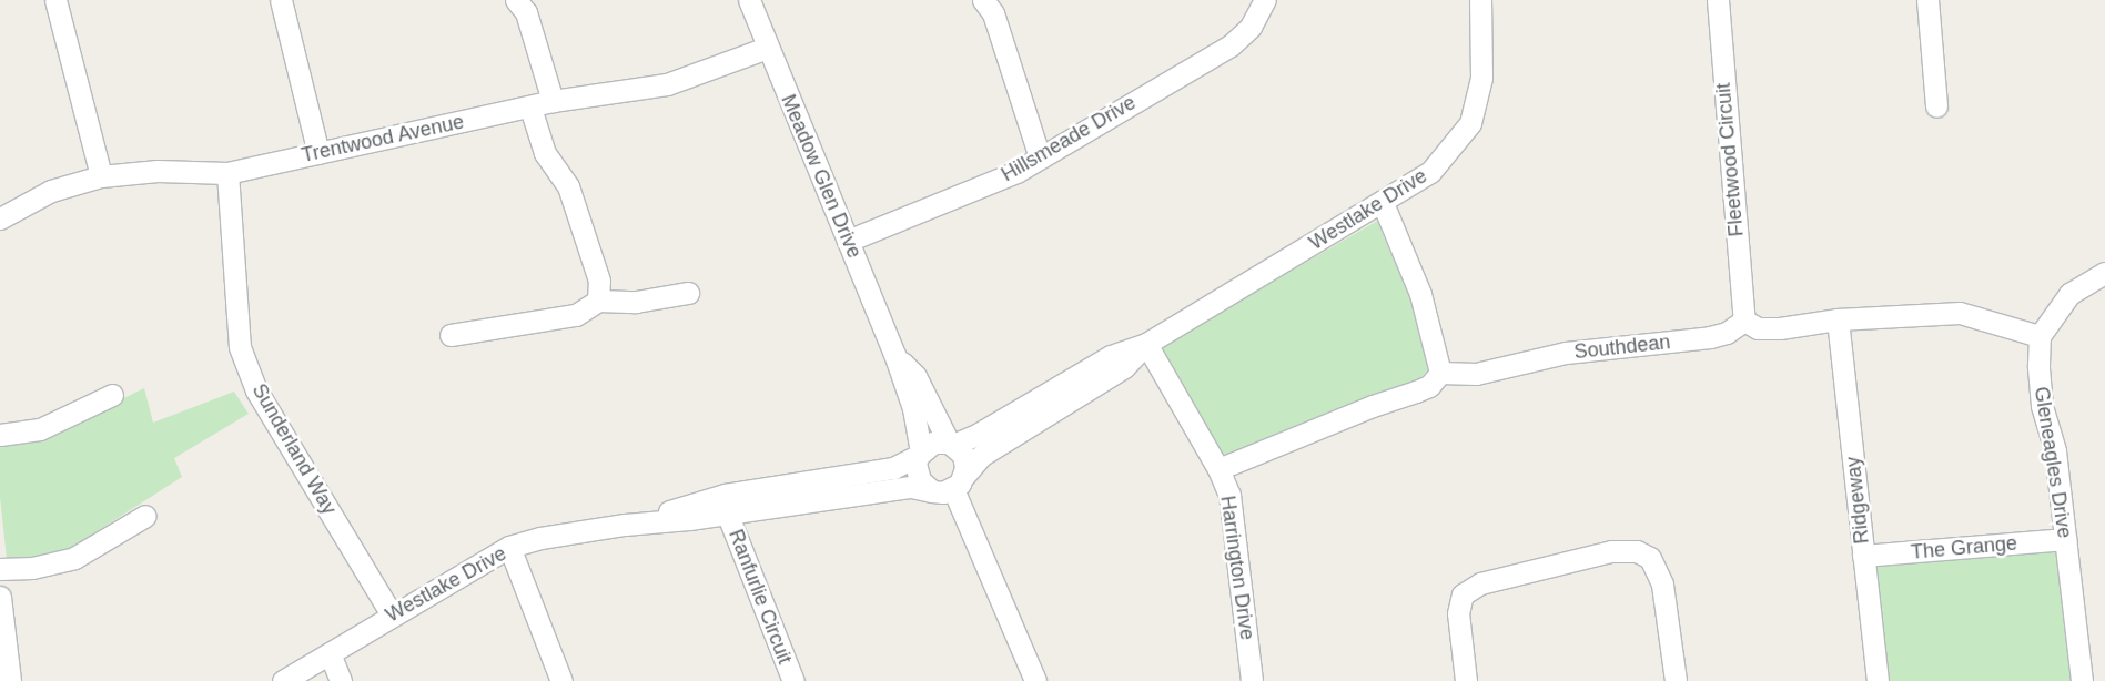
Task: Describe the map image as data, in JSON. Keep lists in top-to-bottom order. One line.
{"streets":{"street":["Trentwood Avenue","Hillsmeade Drive","Fleetwood Circuit","Meadow Glen Drive","Westlake Drive","Southdean","Sunderland Way","Gleneagles Drive","Ridgeway","The Grange","Harrington Drive","Ranfurlie Circuit"]},"crossings":[["Trentwood Avenue","Meadow Glen Drive"],["Trentwood Avenue","Sunderland Way"],["Hillsmeade Drive","Meadow Glen Drive"],["Fleetwood Circuit","Southdean"],["Meadow Glen Drive","Westlake Drive"],["Westlake Drive","Sunderland Way"],["Westlake Drive","Harrington Drive"],["Westlake Drive","Ranfurlie Circuit"],["Gleneagles Drive","The Grange"],["Ridgeway","The Grange"]]}
